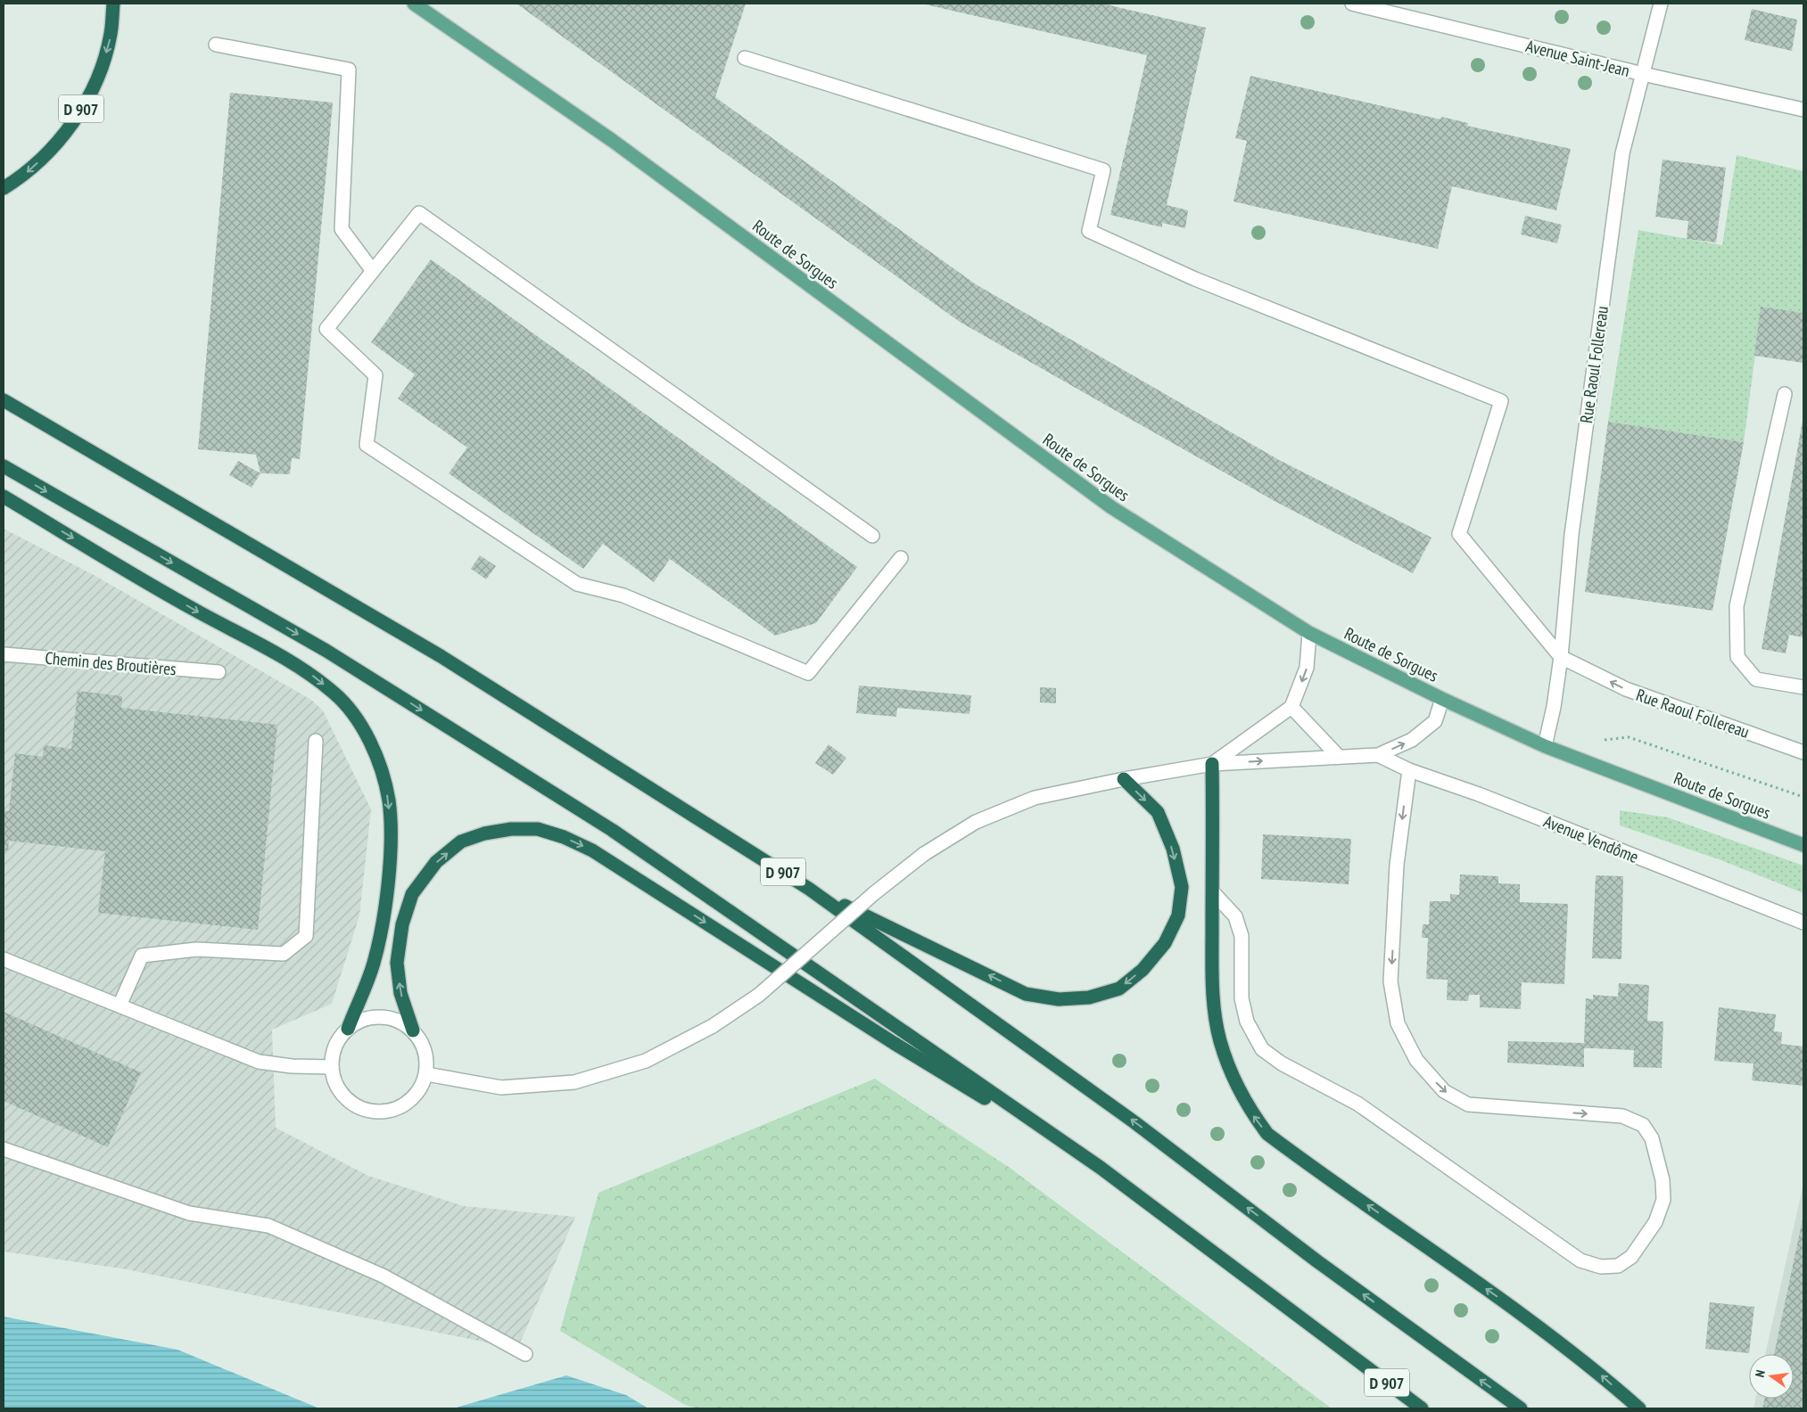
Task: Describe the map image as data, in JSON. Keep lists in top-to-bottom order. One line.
{"streets":{"highway":["D 907"],"main road":["Route de Sorgues"],"street":["Avenue Saint-Jean","Rue Raoul Follereau","Chemin des Broutières","Avenue Vendôme"]},"crossings":[["Avenue Saint-Jean","Rue Raoul Follereau"],["Route de Sorgues","Rue Raoul Follereau"]],"north":"left"}
